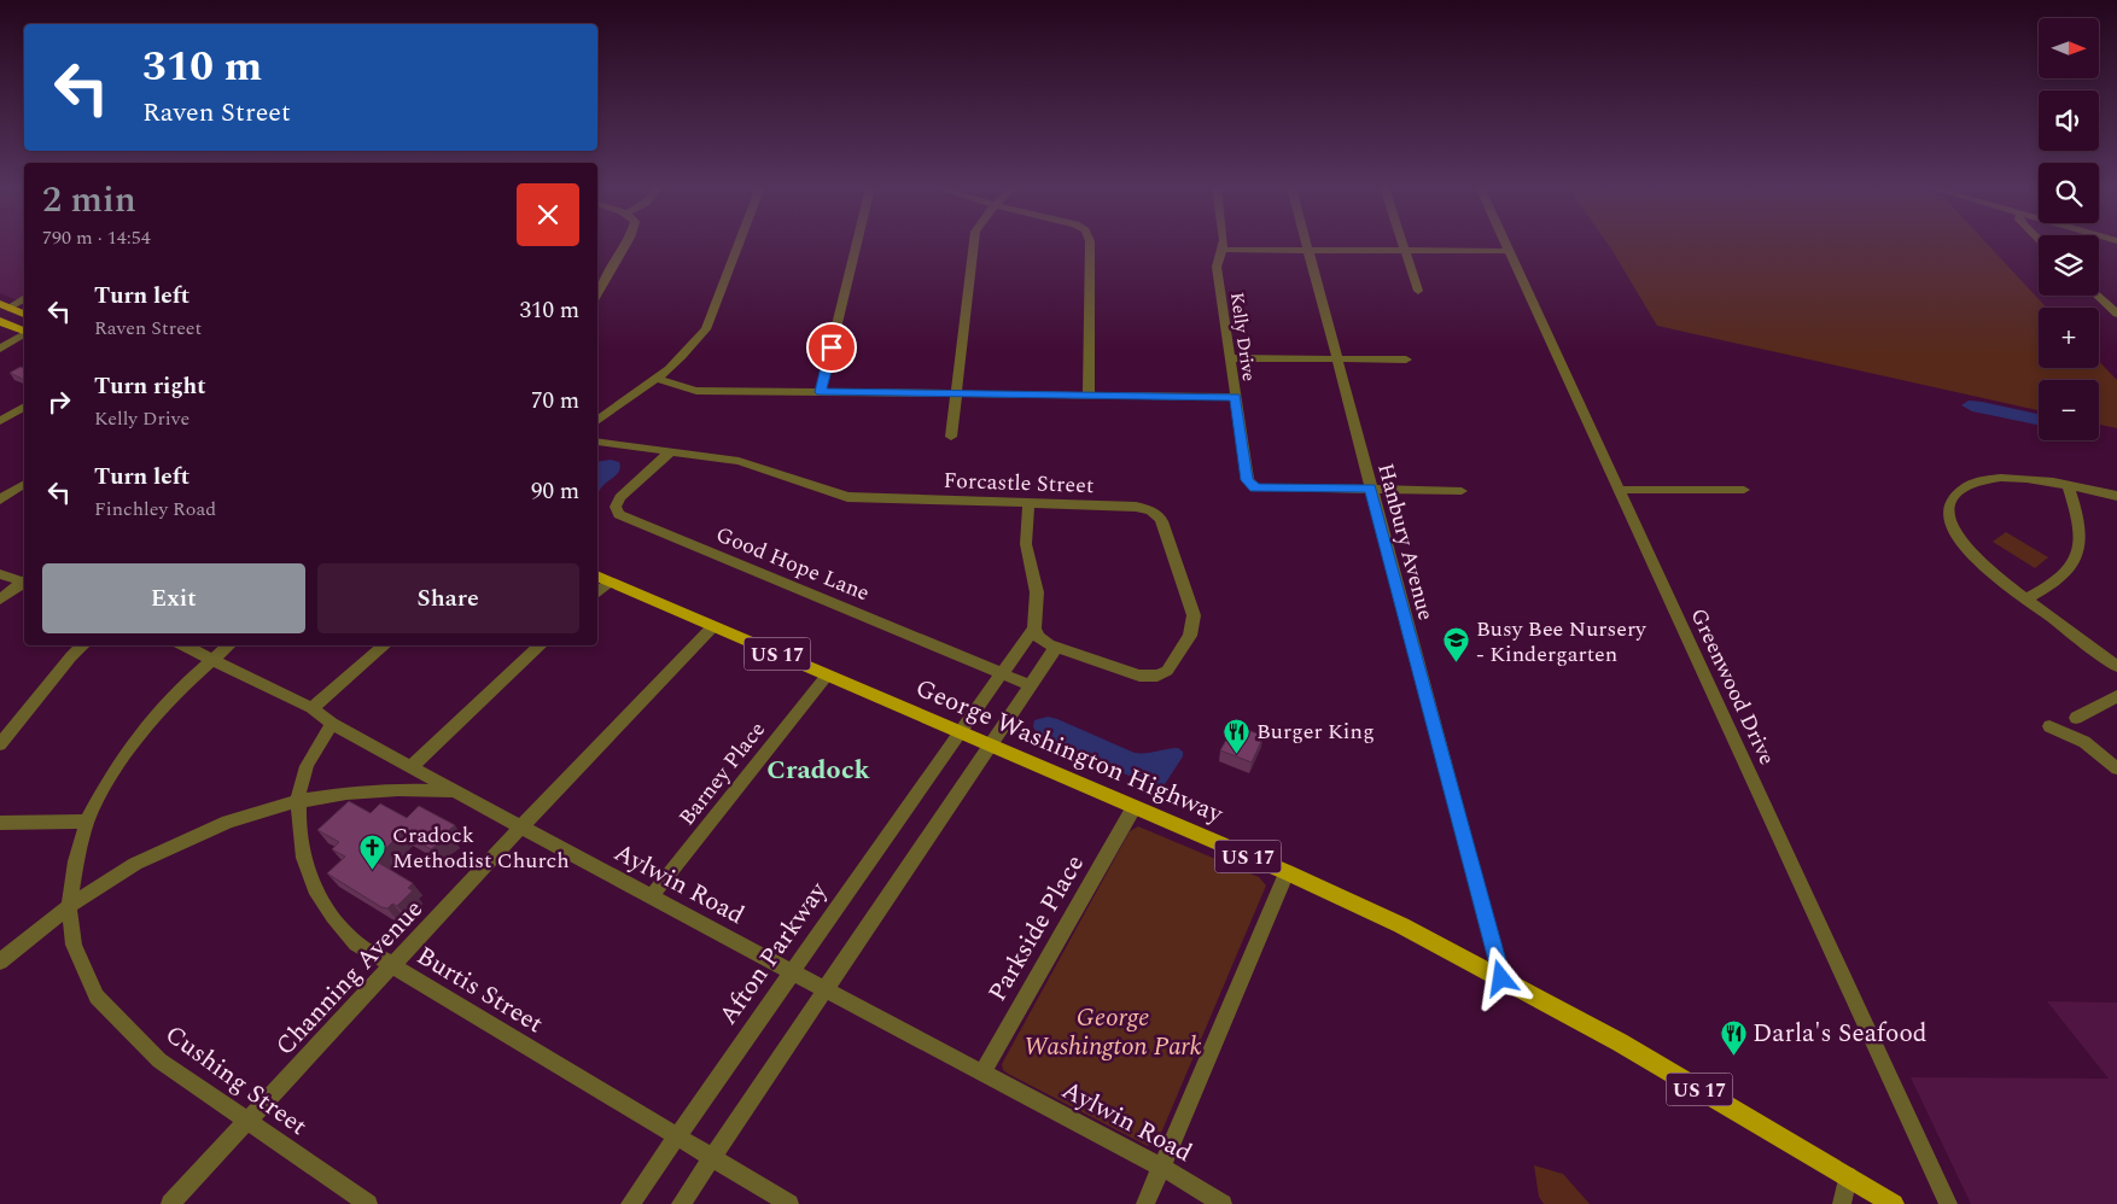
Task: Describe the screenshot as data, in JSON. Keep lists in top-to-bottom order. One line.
{"streets":{"main road":["US 17","George Washington Highway"],"street":["Kelly Drive","Forcastle Street","Hanbury Avenue","Good Hope Lane","Greenwood Drive","Barney Place","Aylwin Road","Parkside Place","Afton Parkway","Channing Avenue","Burtis Street","Cushing Street"]},"crossings":[["Kelly Drive","Hanbury Avenue"],["Forcastle Street","Good Hope Lane"],["Forcastle Street","Afton Parkway"],["Hanbury Avenue","George Washington Highway"],["Good Hope Lane","Afton Parkway"],["George Washington Highway","Barney Place"],["George Washington Highway","Parkside Place"],["George Washington Highway","Afton Parkway"],["George Washington Highway","Channing Avenue"],["Barney Place","Aylwin Road"],["Aylwin Road","Parkside Place"],["Aylwin Road","Afton Parkway"],["Aylwin Road","Channing Avenue"],["Aylwin Road","Burtis Street"],["Aylwin Road","Cushing Street"],["Afton Parkway","Burtis Street"],["Channing Avenue","Burtis Street"],["Channing Avenue","Cushing Street"]],"districts":["Cradock"],"parks":["George Washington Park"],"places":{"school or university":["Busy Bee Nursery - Kindergarten"],"restaurant":["Burger King","Darla's Seafood"],"church":["Cradock Methodist Church"]},"north":"right","page":{"map_buttons":["+","−"],"turn":["310 m","Raven Street"],"heading":["2 min","790 m · 14:54"],"list":[{"name":"Turn left","note":"Raven Street","value":"310 m"},{"name":"Turn right","note":"Kelly Drive","value":"70 m"},{"name":"Turn left","note":"Finchley Road","value":"90 m"}],"buttons":["Exit","Share"]}}
